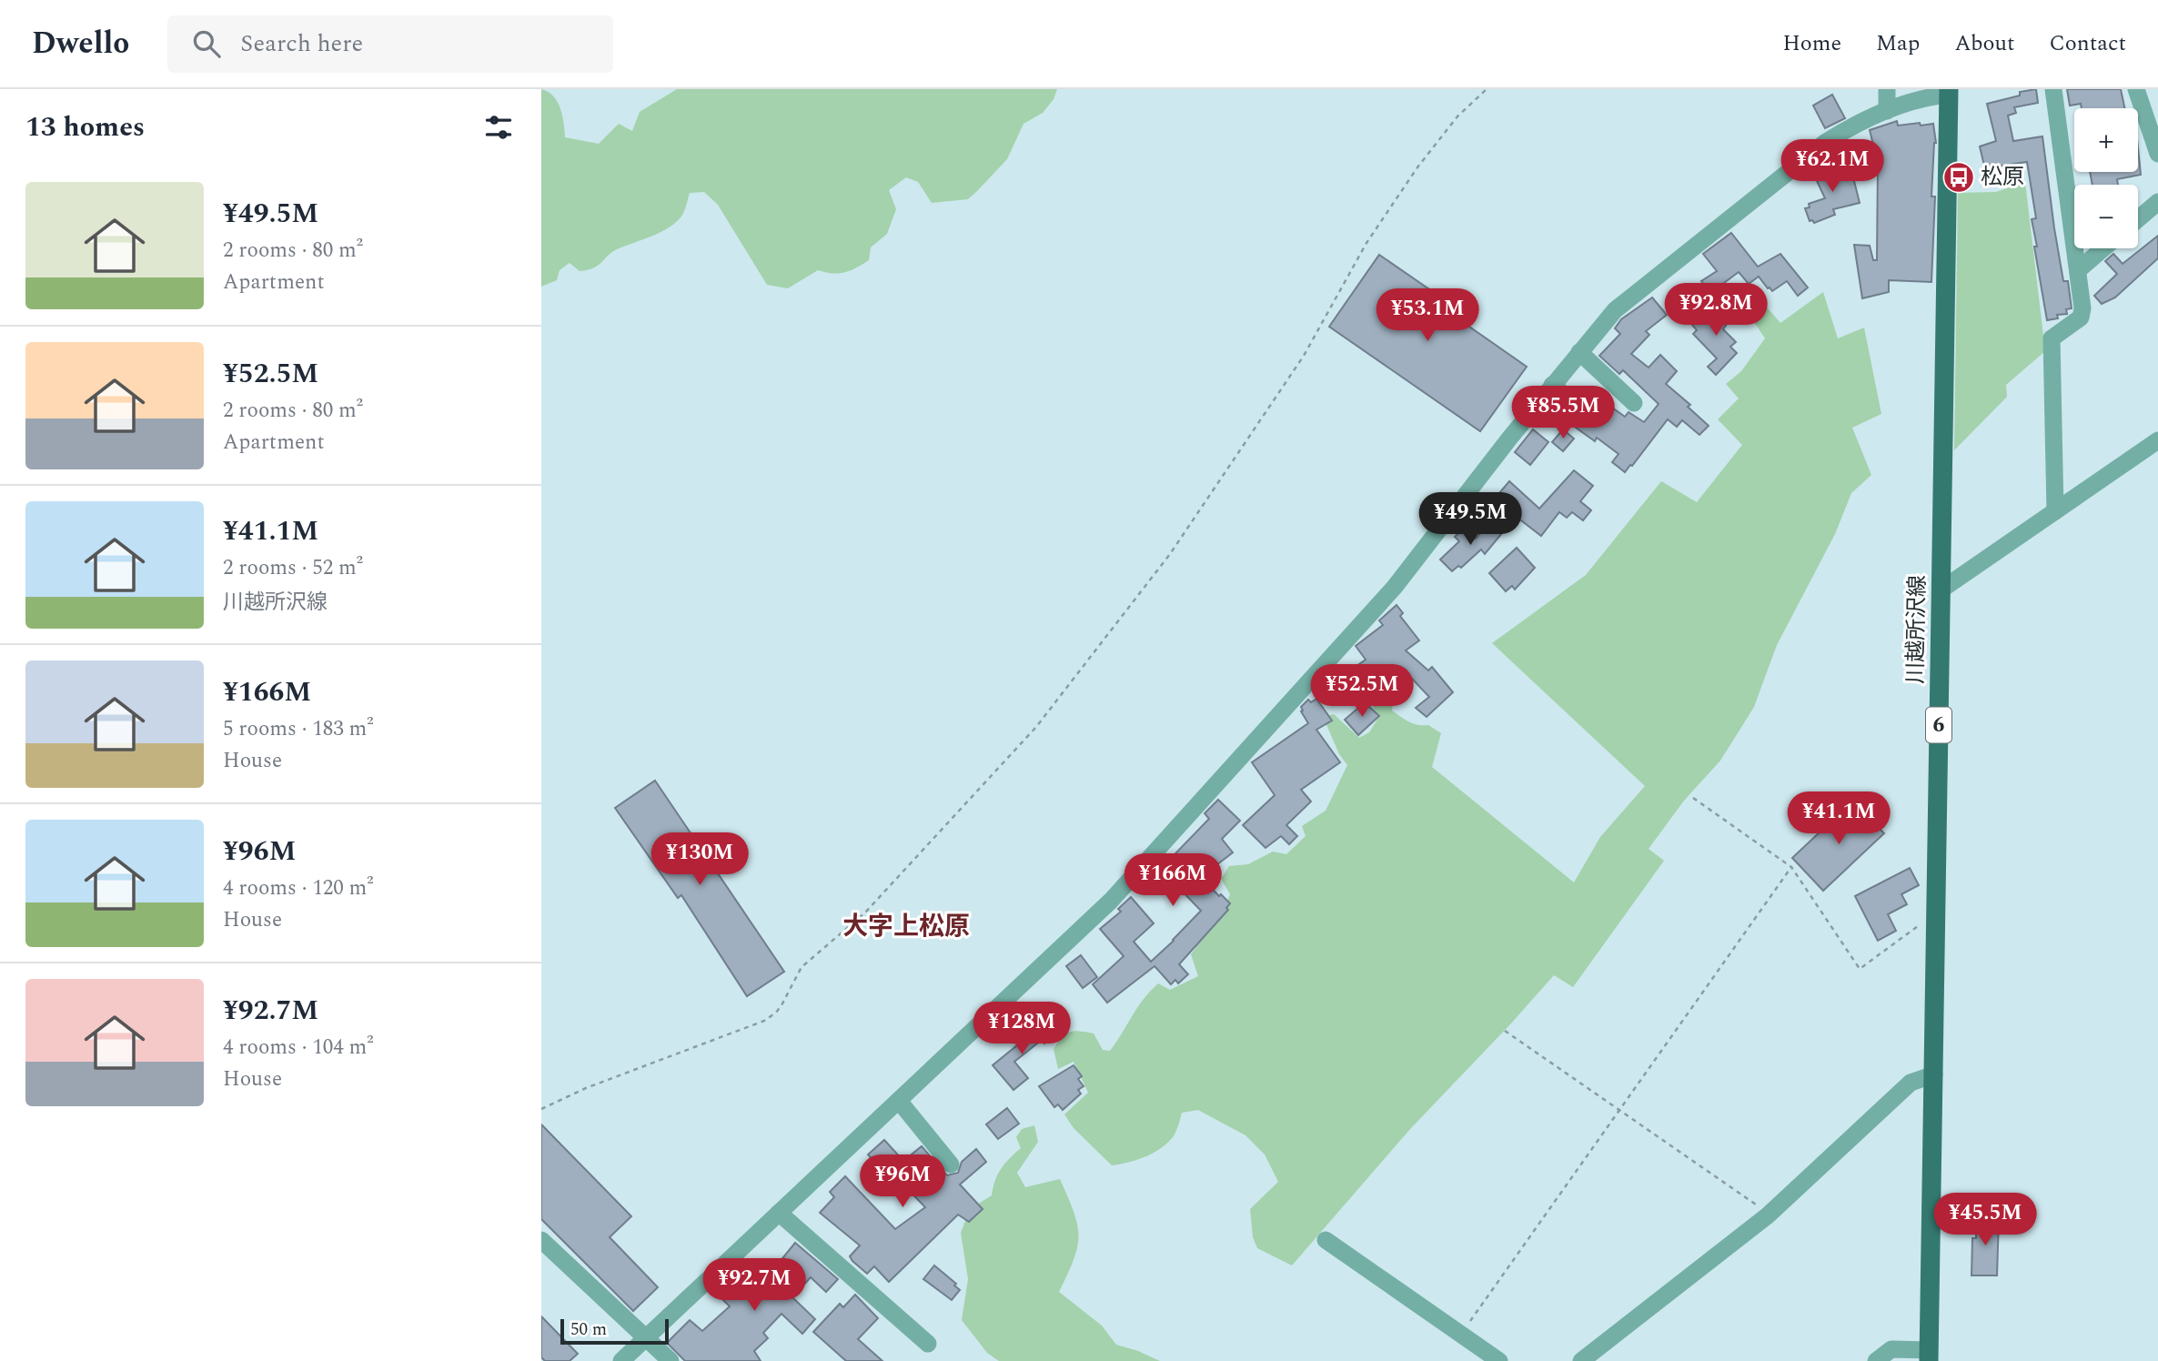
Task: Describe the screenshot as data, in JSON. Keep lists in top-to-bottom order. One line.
{"streets":{"main road":["川越所沢線","6"]},"districts":["大字上松原"],"places":{"bus stop":["松原"]},"scale_bar":"50 m","page":{"header":"Dwello","search":"Search here","nav":["Home","Map","About","Contact"],"heading":"13 homes","map_buttons":["+","−"],"price":["¥62.1M","¥92.8M","¥53.1M","¥85.5M","¥49.5M","¥52.5M","¥41.1M","¥130M","¥166M","¥128M","¥96M","¥45.5M","¥92.7M"],"list":[{"name":"¥49.5M","note":"2 rooms · 80 m² · Apartment"},{"name":"¥52.5M","note":"2 rooms · 80 m² · Apartment"},{"name":"¥41.1M","note":"2 rooms · 52 m² · 川越所沢線"},{"name":"¥166M","note":"5 rooms · 183 m² · House"},{"name":"¥96M","note":"4 rooms · 120 m² · House"},{"name":"¥92.7M","note":"4 rooms · 104 m² · House"}],"scale":"50 m"}}
